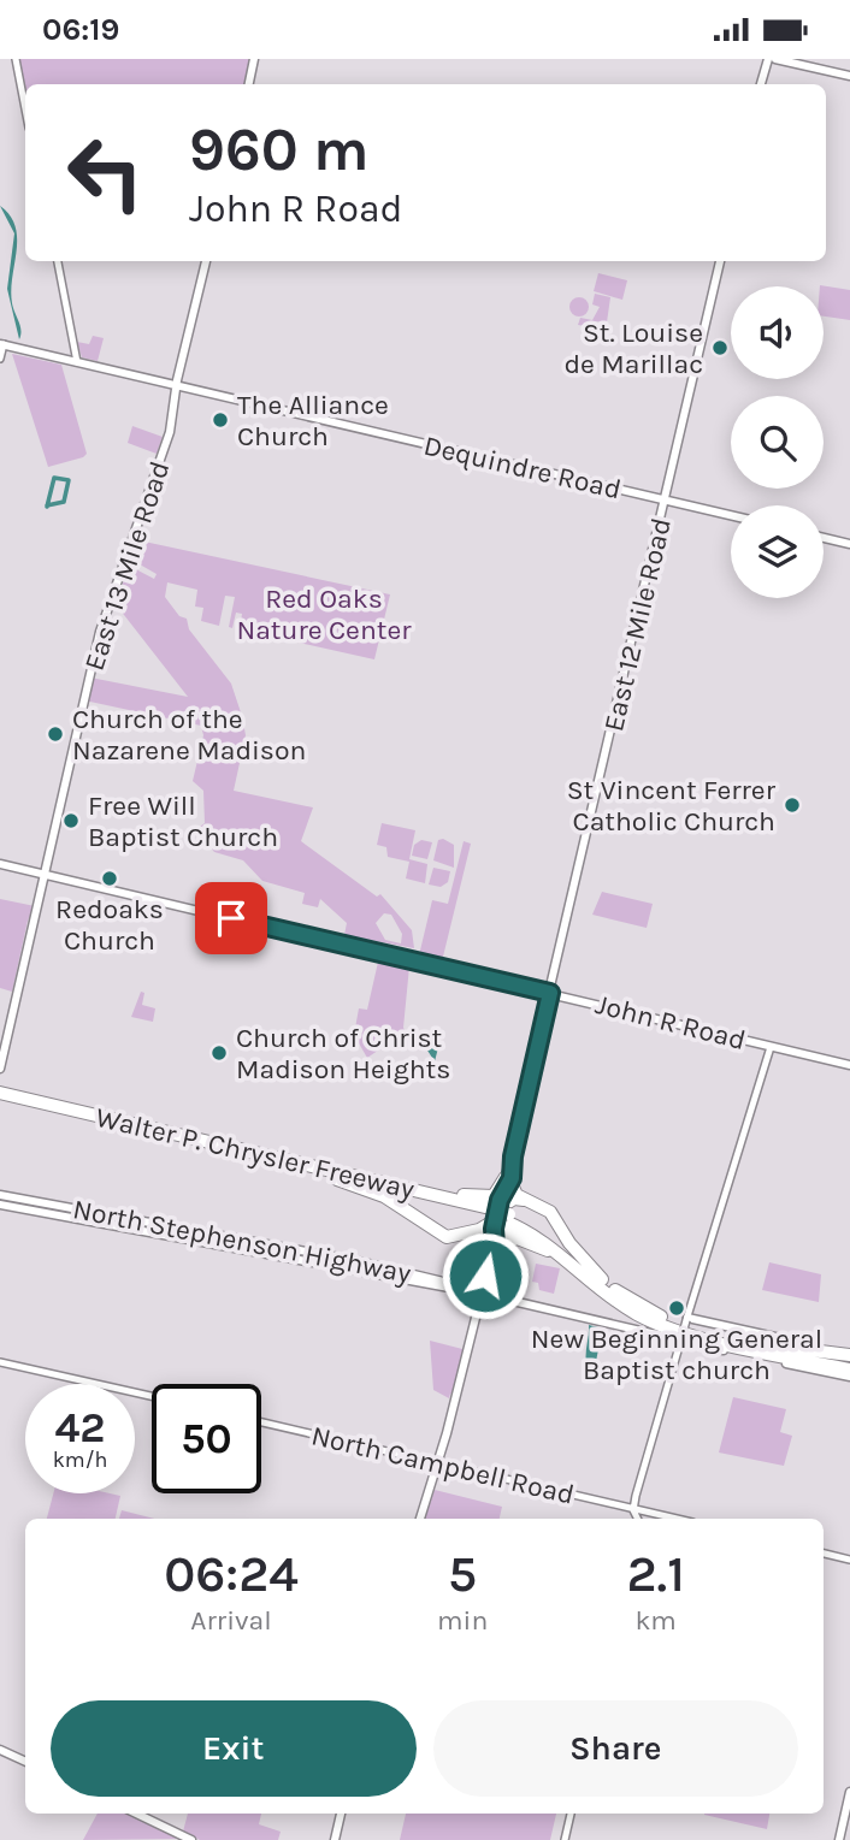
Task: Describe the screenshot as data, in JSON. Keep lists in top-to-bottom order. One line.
{"streets":{"highway":["Walter P. Chrysler Freeway"],"main road":["Dequindre Road","East 13 Mile Road","East 12 Mile Road","John R Road","North Stephenson Highway"],"street":["North Campbell Road"]},"crossings":[["Dequindre Road","East 13 Mile Road"],["Dequindre Road","East 12 Mile Road"],["East 13 Mile Road","John R Road"],["East 12 Mile Road","John R Road"]],"parks":["Red Oaks Nature Center"],"places":["St. Louise de Marillac","The Alliance Church","Church of the Nazarene Madison","St Vincent Ferrer Catholic Church","Free Will Baptist Church","Redoaks Church","Church of Christ Madison Heights","New Beginning General Baptist church"],"page":{"status":"06:19","turn":["960 m","John R Road"],"speed":"42 km/h","limit":"50","eta":["06:24","Arrival","5","min","2.1","km"],"buttons":["Exit","Share"]}}
